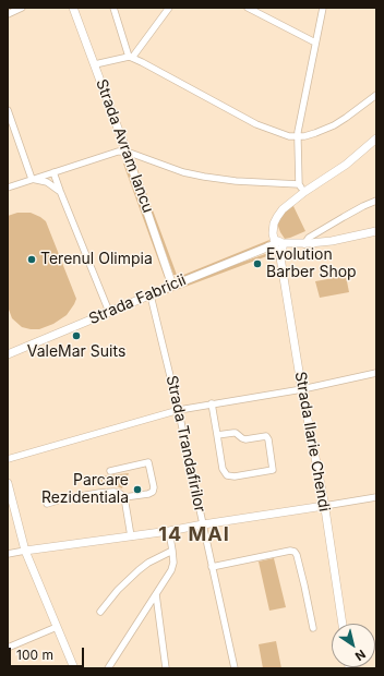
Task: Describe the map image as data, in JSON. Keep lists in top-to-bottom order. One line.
{"streets":{"street":["Strada Avram Iancu","Strada Fabricii","Strada Ilarie Chendi","Strada Trandafirilor"]},"crossings":[["Strada Avram Iancu","Strada Fabricii"],["Strada Fabricii","Strada Ilarie Chendi"],["Strada Fabricii","Strada Trandafirilor"]],"districts":["14 MAI"],"places":["Terenul Olimpia","Evolution Barber Shop","ValeMar Suits","Parcare Rezidentiala"],"scale_bar":"100 m","north":"bottom right"}
